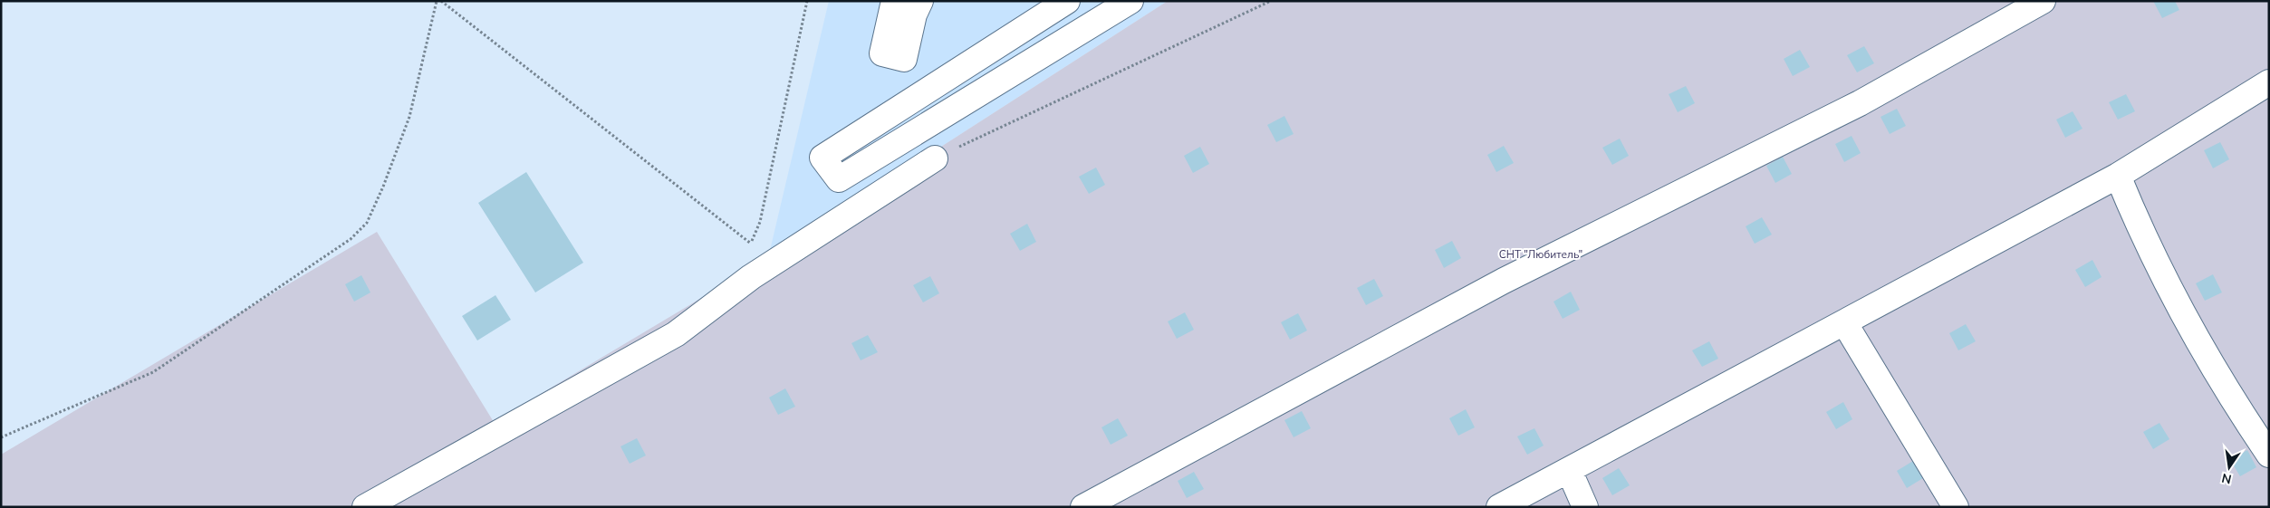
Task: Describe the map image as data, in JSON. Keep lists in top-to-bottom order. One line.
{"parks":["СНТ \"Любитель\""],"north":"bottom"}
